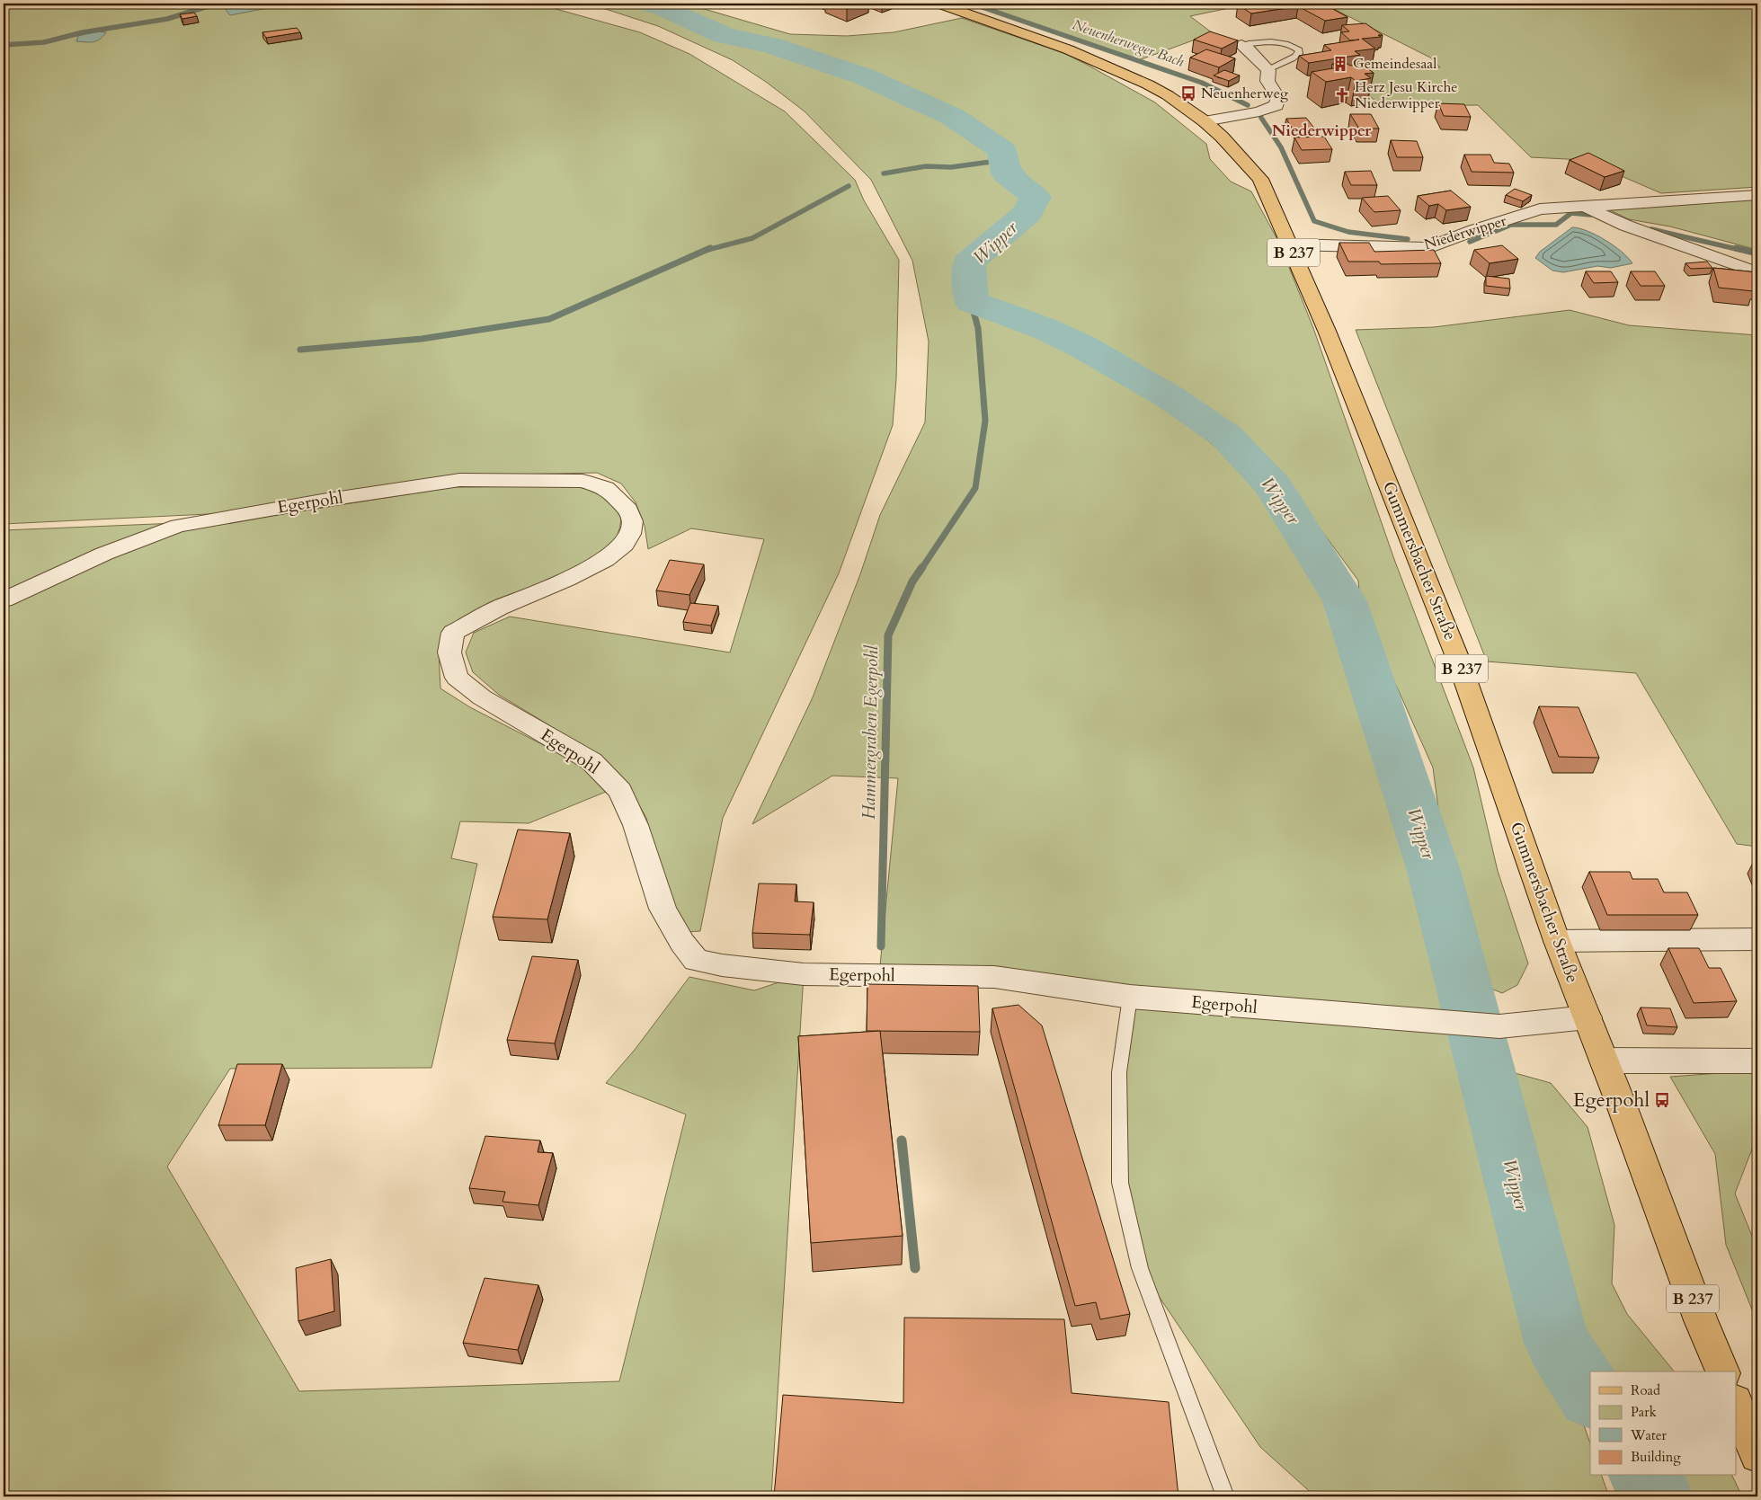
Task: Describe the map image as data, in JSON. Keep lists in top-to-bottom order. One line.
{"streets":{"main road":["B 237","Gummersbacher Straße"],"street":["Niederwipper","Egerpohl"]},"crossings":[["Niederwipper","Gummersbacher Straße"],["Egerpohl","Gummersbacher Straße"]],"districts":["Niederwipper"],"water":["Neuenherweger Bach","Wipper","Hammergraben Egerpohl"],"places":{"building":["Gemeindesaal"],"bus stop":["Neuenherweg","Egerpohl"],"church":["Herz Jesu Kirche Niederwipper"]},"legend":["Road","Park","Water","Building"]}
